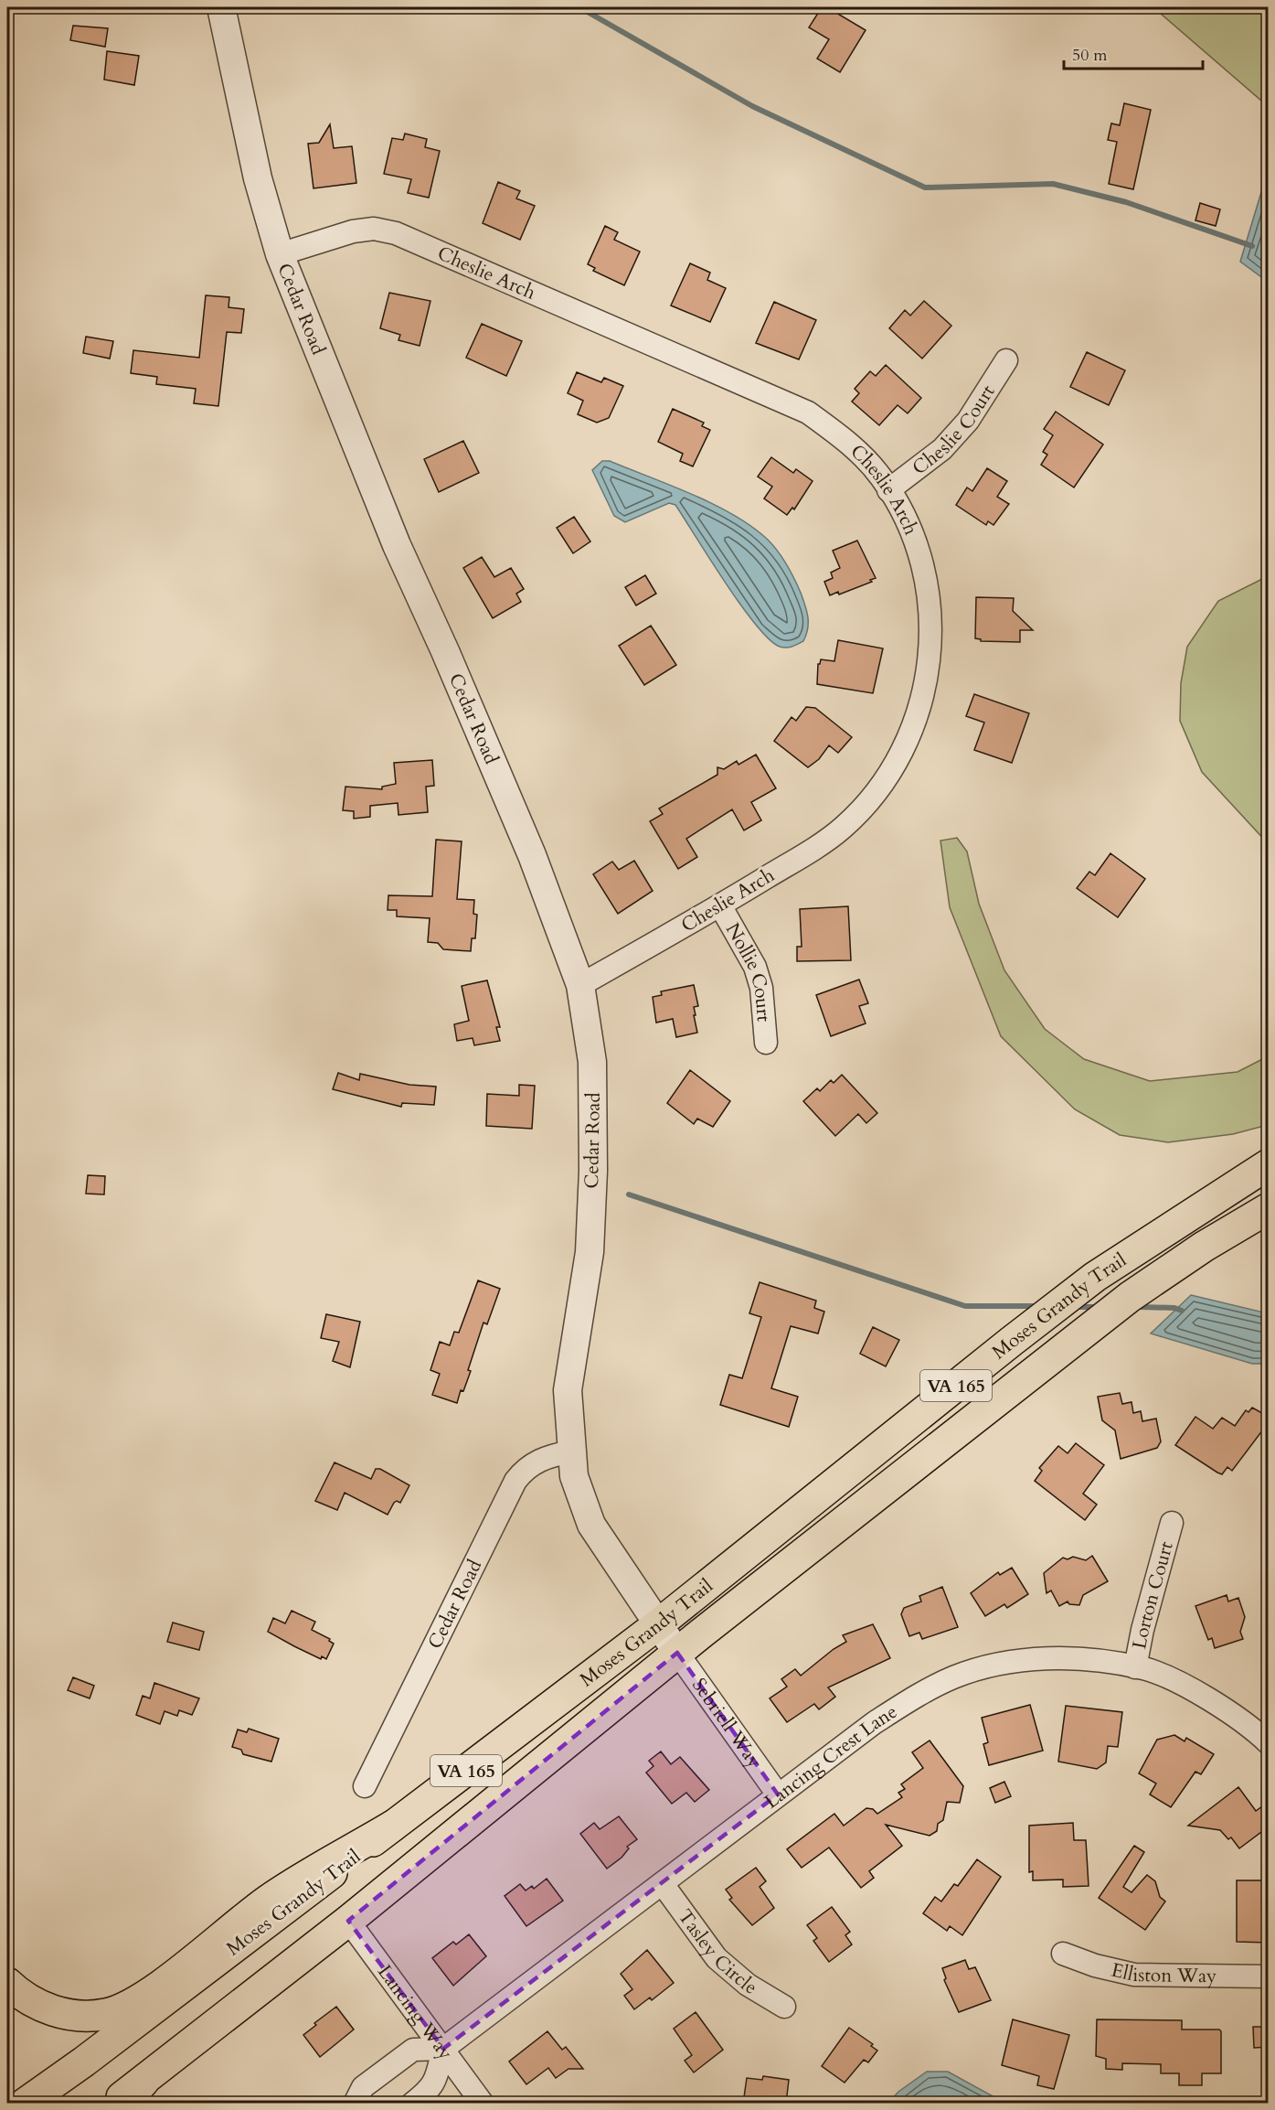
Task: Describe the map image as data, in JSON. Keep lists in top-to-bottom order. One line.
{"streets":{"main road":["Moses Grandy Trail","VA 165"],"street":["Cheslie Arch","Cedar Road","Cheslie Court","Nollie Court","Lorton Court","Sebriell Way","Lancing Crest Lane","Tasley Circle","Elliston Way","Lancing Way"]},"crossings":[["Cheslie Arch","Cedar Road"],["Cheslie Arch","Cheslie Court"],["Cheslie Arch","Nollie Court"],["Cedar Road","Moses Grandy Trail"],["Cedar Road","Sebriell Way"],["Moses Grandy Trail","Sebriell Way"],["Moses Grandy Trail","Lancing Way"],["Lorton Court","Lancing Crest Lane"],["Sebriell Way","Lancing Crest Lane"],["Lancing Crest Lane","Tasley Circle"],["Lancing Crest Lane","Lancing Way"]],"scale_bar":"50 m"}
